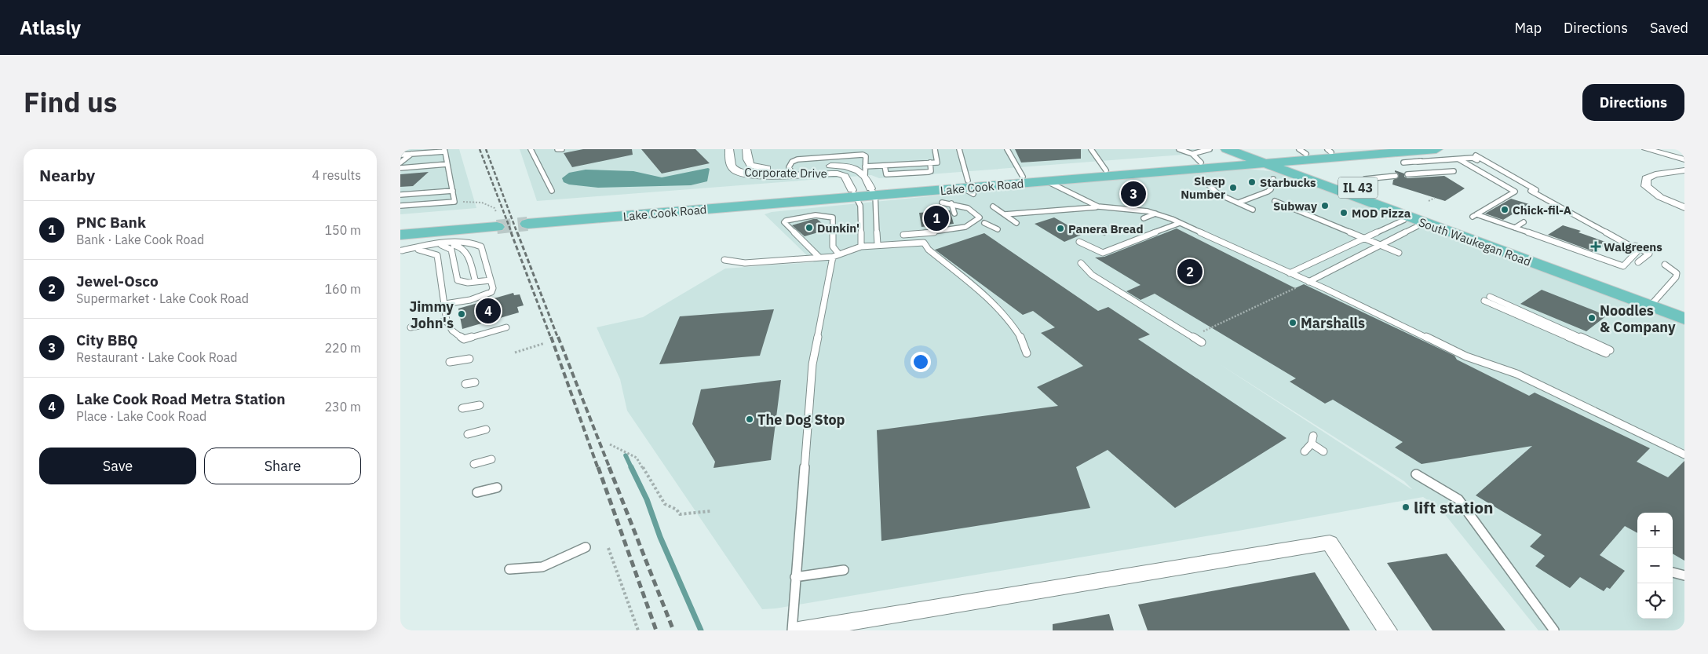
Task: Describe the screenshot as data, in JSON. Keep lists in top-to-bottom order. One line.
{"streets":{"main road":["Lake Cook Road","IL 43","South Waukegan Road"],"street":["Corporate Drive"]},"crossings":[["Corporate Drive","Lake Cook Road"],["Lake Cook Road","IL 43"],["Lake Cook Road","South Waukegan Road"],["IL 43","South Waukegan Road"]],"places":{"other":["Starbucks","Sleep Number","Subway","Chick-fil-A","MOD Pizza","Dunkin'","Panera Bread","Jimmy John's","Noodles & Company","Marshalls","The Dog Stop","lift station"],"health":["Walgreens"]},"page":{"header":"Atlasly","nav":["Map","Directions","Saved"],"title":"Find us","buttons":["Directions",["Save","Share"]],"heading":["Nearby","4 results"],"pins":["3","1","2","4"],"list":[{"mark":"1","name":"PNC Bank","note":"Bank · Lake Cook Road","value":"150 m"},{"mark":"2","name":"Jewel-Osco","note":"Supermarket · Lake Cook Road","value":"160 m"},{"mark":"3","name":"City BBQ","note":"Restaurant · Lake Cook Road","value":"220 m"},{"mark":"4","name":"Lake Cook Road Metra Station","note":"Place · Lake Cook Road","value":"230 m"}],"map_buttons":["+","−"]}}
